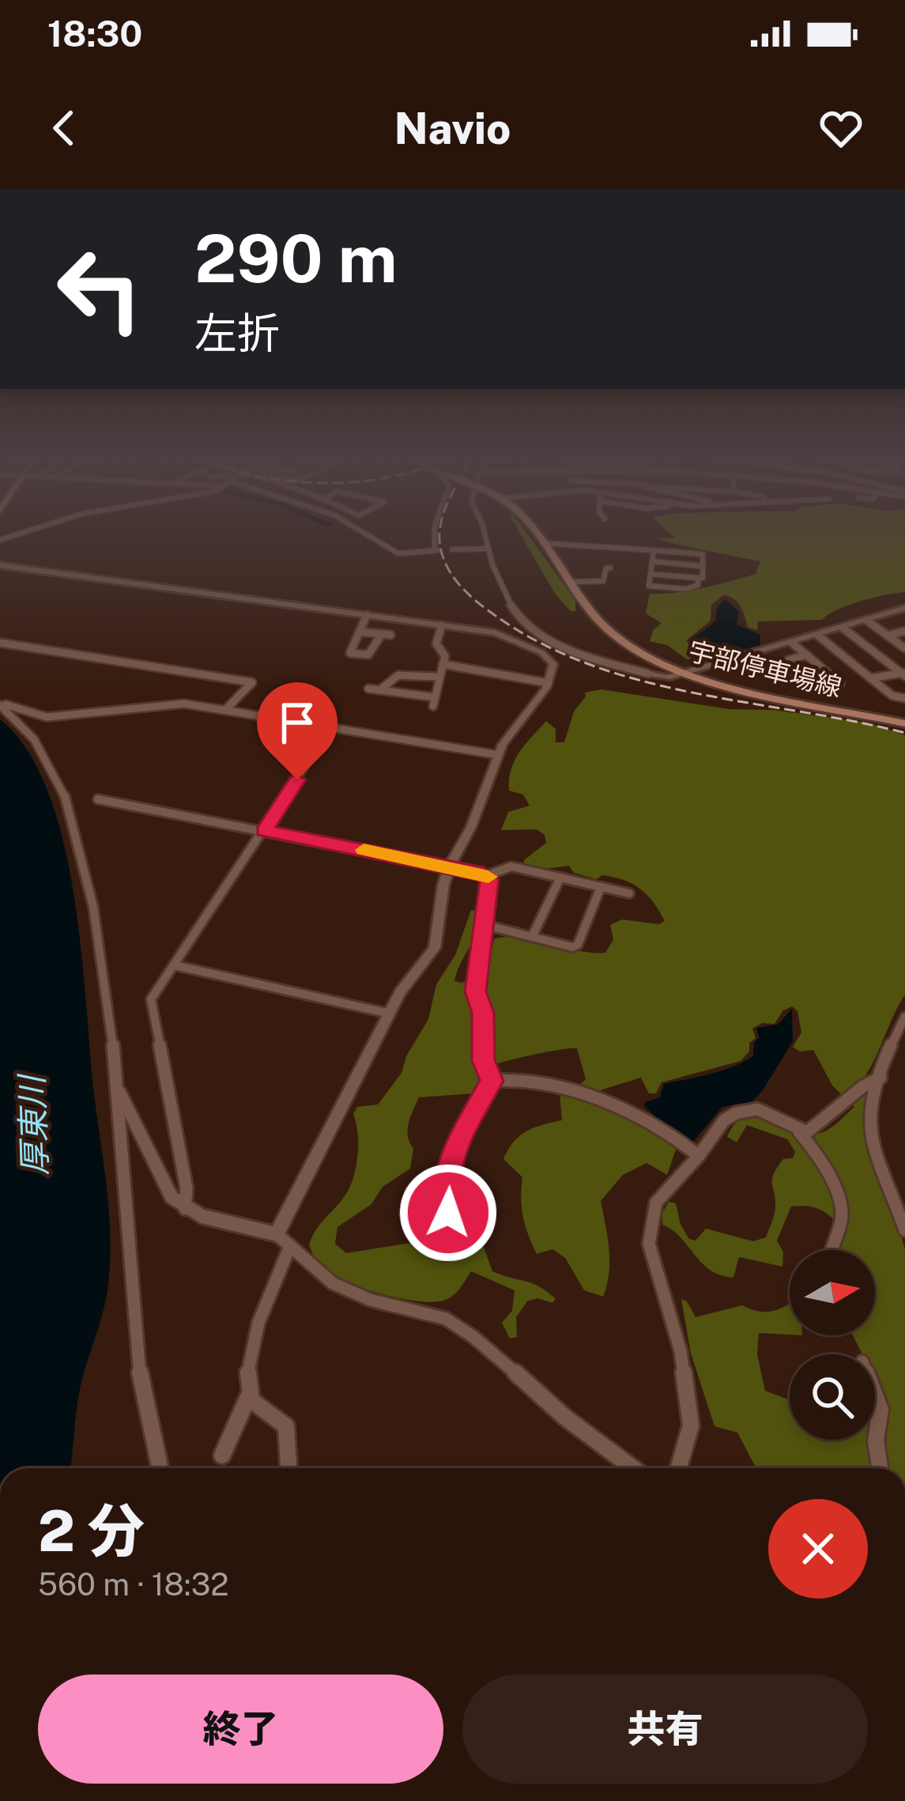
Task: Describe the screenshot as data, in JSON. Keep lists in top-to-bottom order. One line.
{"streets":{"main road":["宇部停車場線"]},"water":["厚東川"],"north":"right","page":{"status":"18:30","header":"Navio","turn":["290 m","左折"],"heading":["2 分","560 m · 18:32"],"buttons":["終了","共有"]}}
